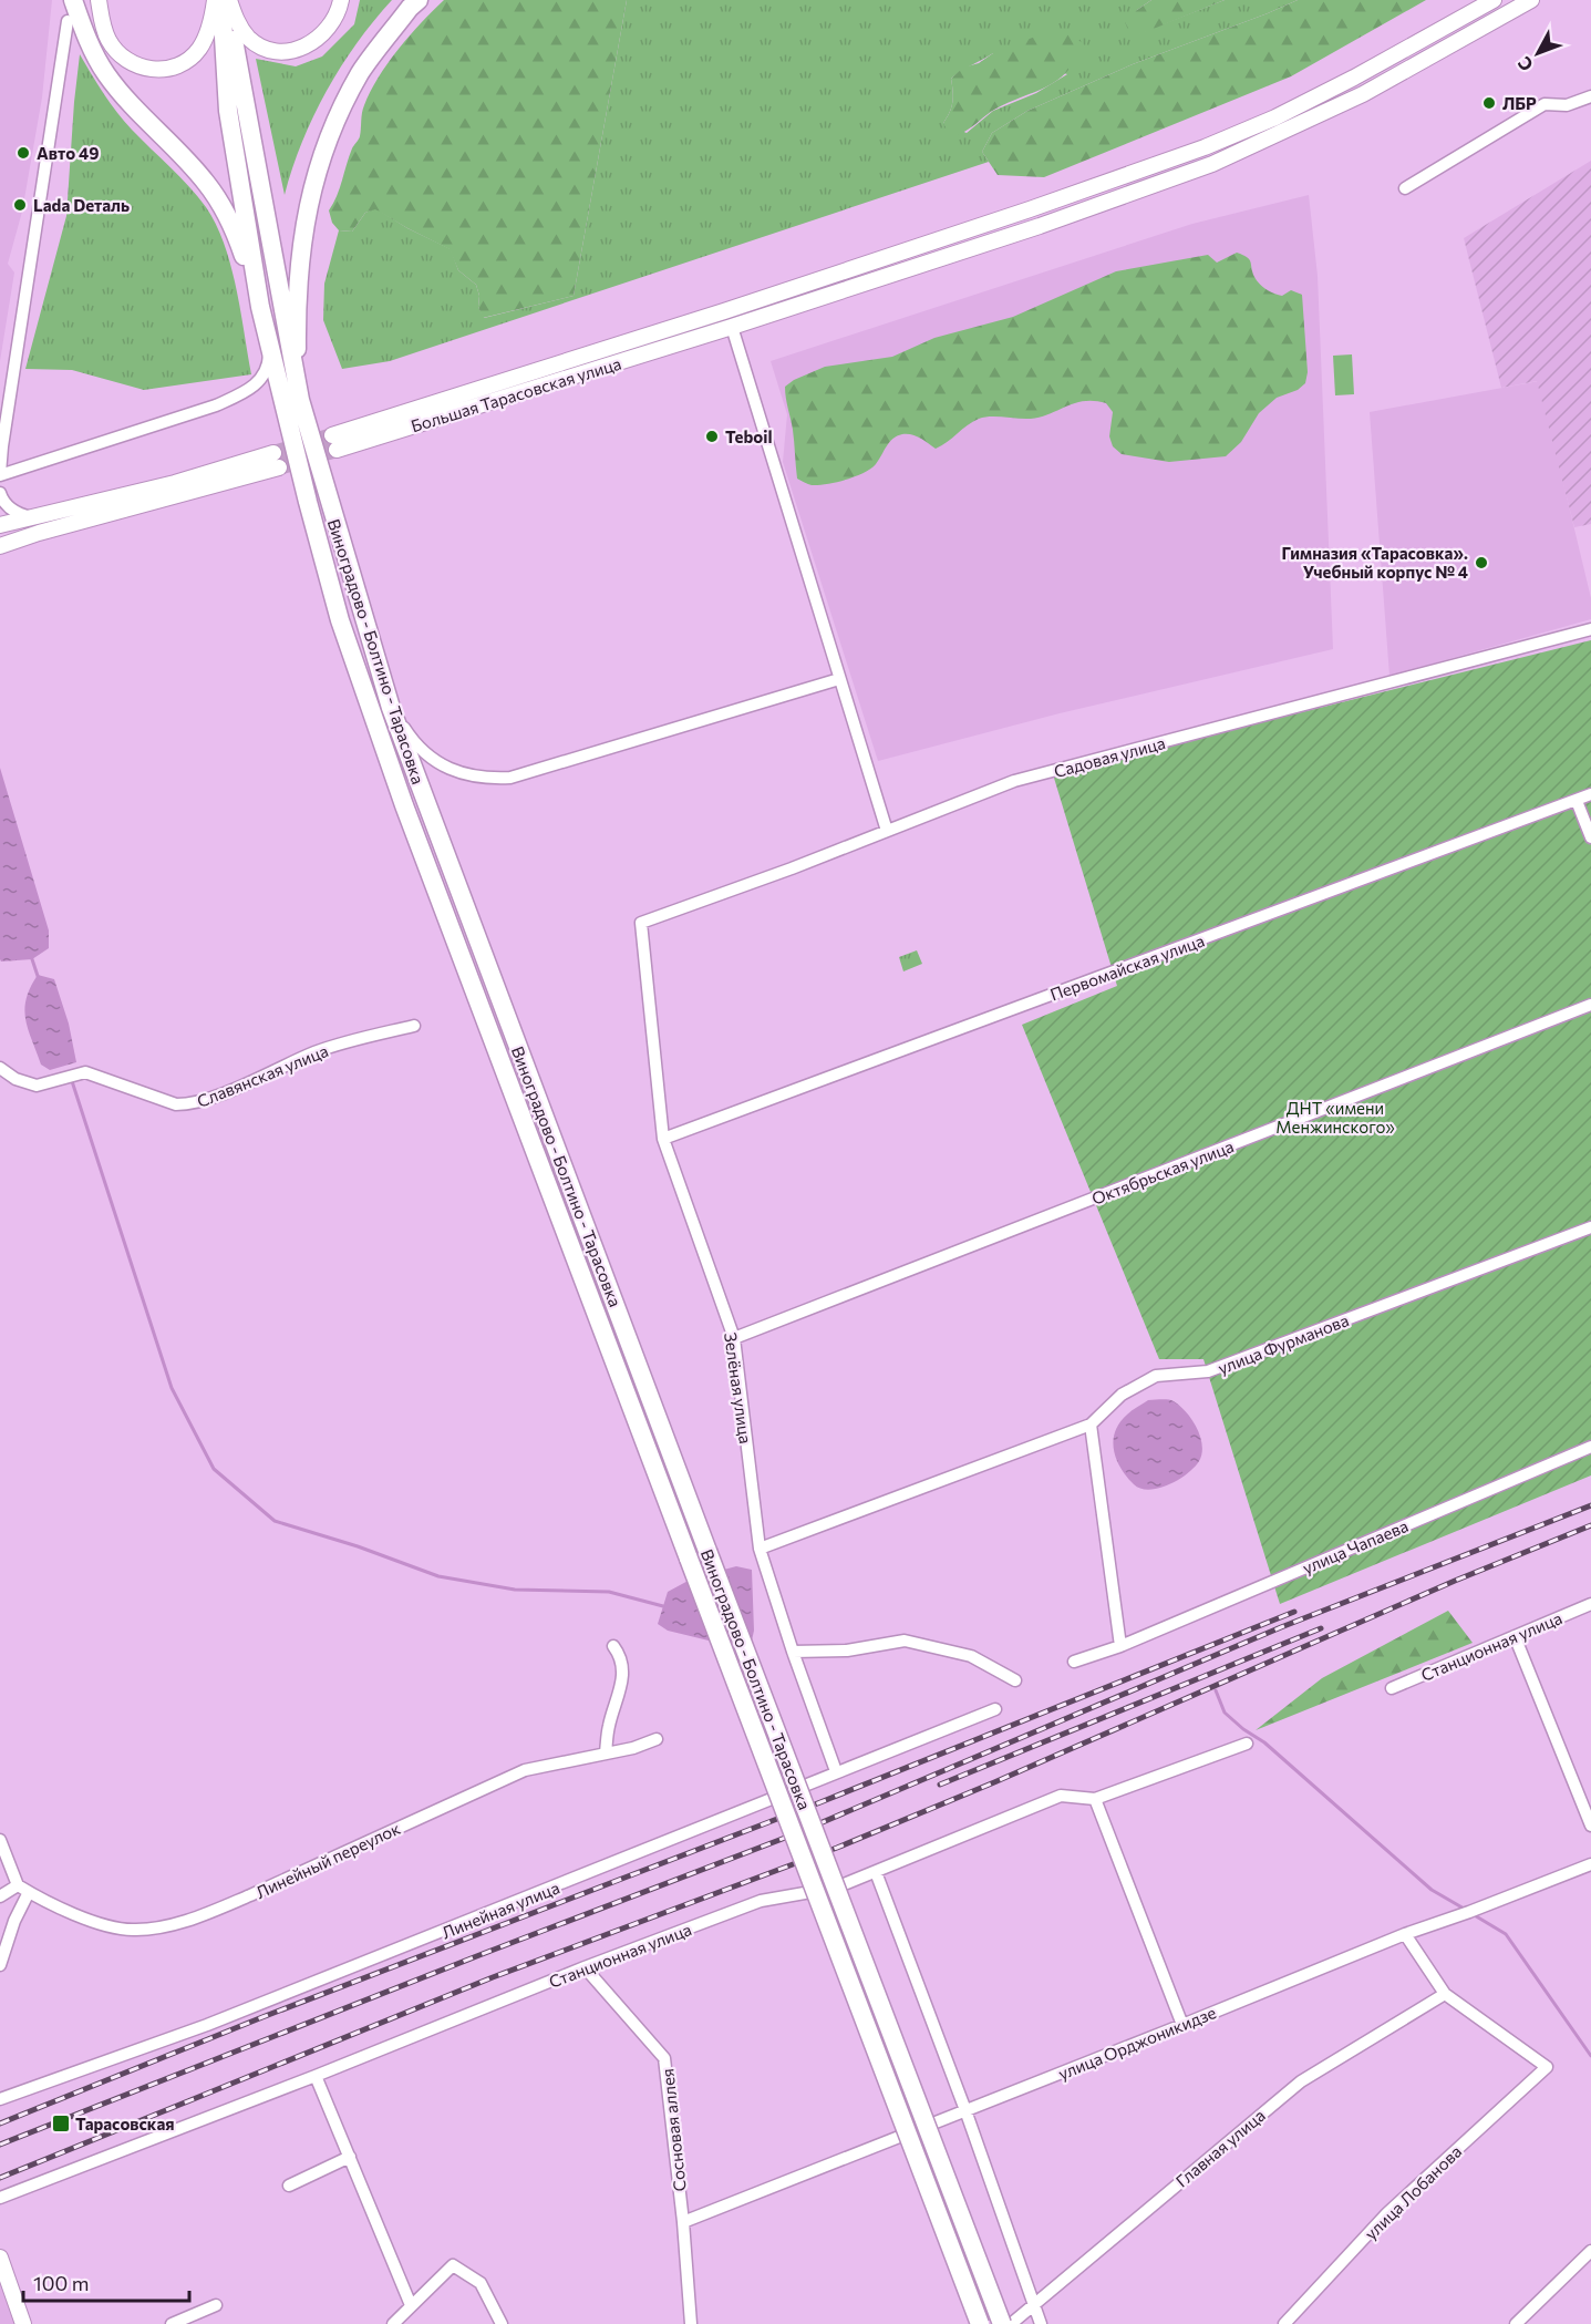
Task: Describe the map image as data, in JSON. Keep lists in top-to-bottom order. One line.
{"streets":{"main road":["Виноградово - Болтино - Тарасовка"],"street":["Большая Тарасовская улица","Садовая улица","Первомайская улица","Славянская улица","Октябрьская улица","улица Фурманова","Зелёная улица","улица Чапаева","Станционная улица","Линейный переулок","Линейная улица","улица Орджоникидзе","Сосновая аллея","Главная улица","улица Лобанова"]},"crossings":[["Садовая улица","Зелёная улица"],["Первомайская улица","Зелёная улица"],["Октябрьская улица","Зелёная улица"],["улица Фурманова","Зелёная улица"],["Зелёная улица","Линейная улица"],["Станционная улица","Сосновая аллея"],["улица Орджоникидзе","Сосновая аллея"],["Главная улица","улица Лобанова"]],"parks":["ДНТ «имени Менжинского»"],"places":{"other":["ЛБР","Авто 49","Lada Dеталь","Teboil","Гимназия «Тарасовка». Учебный корпус № 4"],"transit":["Тарасовская"]},"scale_bar":"100 m","north":"bottom left"}
